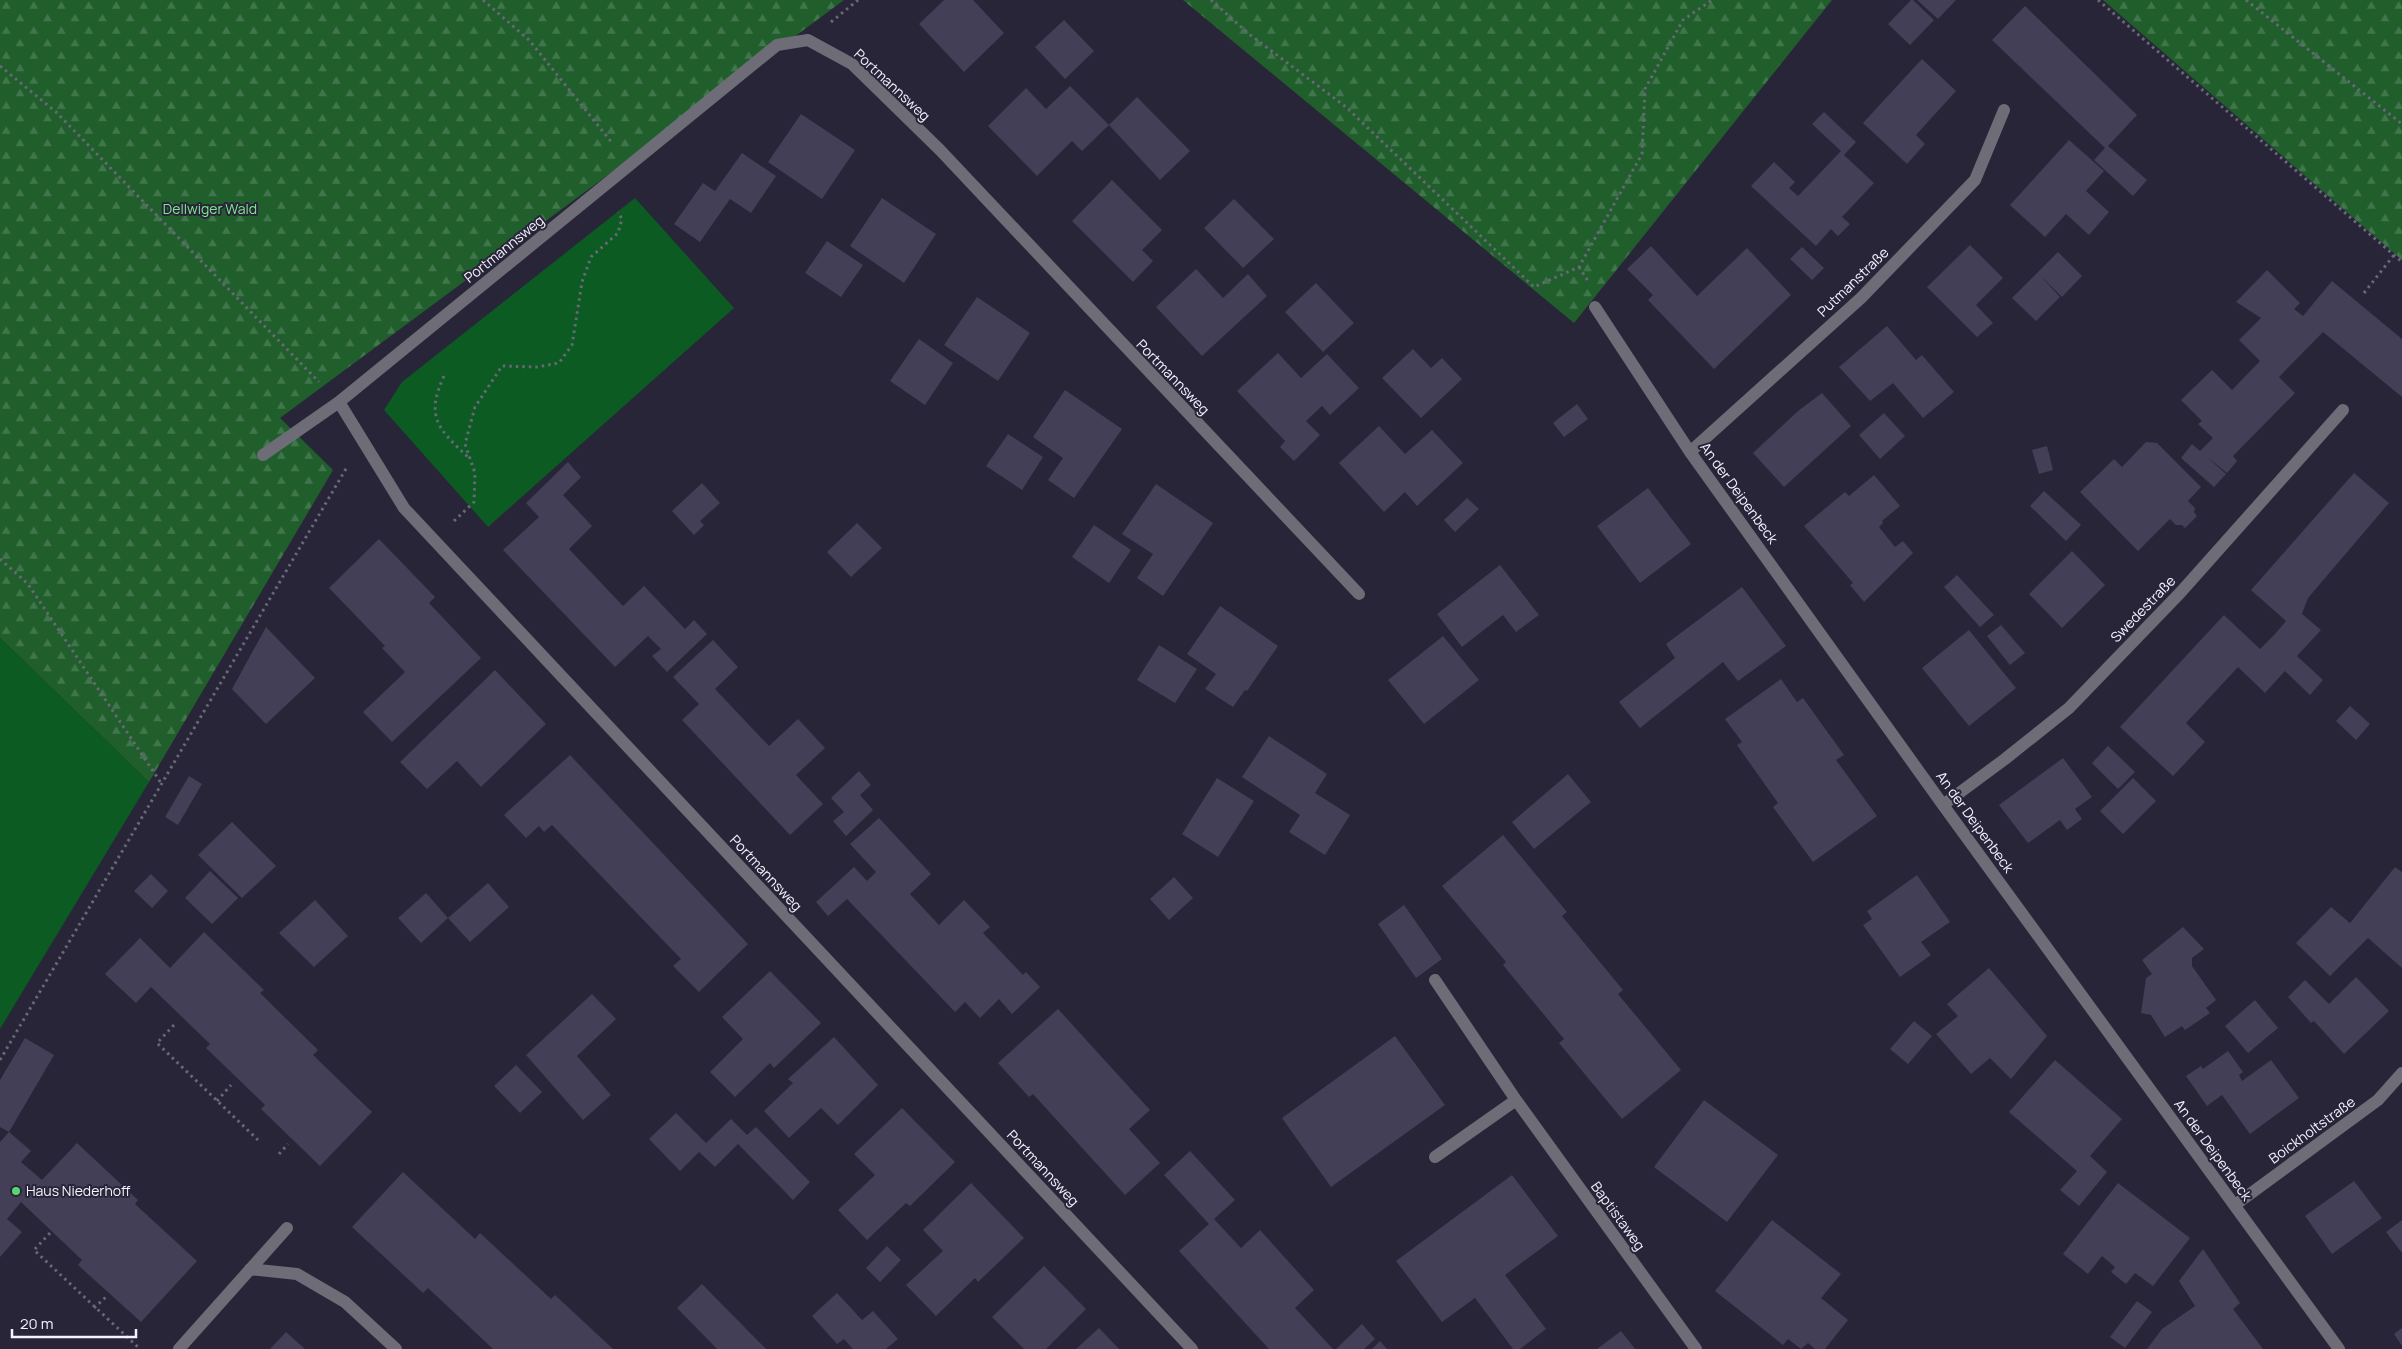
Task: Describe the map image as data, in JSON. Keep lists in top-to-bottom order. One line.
{"streets":{"street":["Portmannsweg","Putmanstraße","An der Deipenbeck","Swedestraße","Boickholtstraße","Baptistaweg"]},"crossings":[["Putmanstraße","An der Deipenbeck"],["An der Deipenbeck","Swedestraße"],["An der Deipenbeck","Boickholtstraße"]],"parks":["Dellwiger Wald"],"places":["Haus Niederhoff"],"scale_bar":"20 m"}
